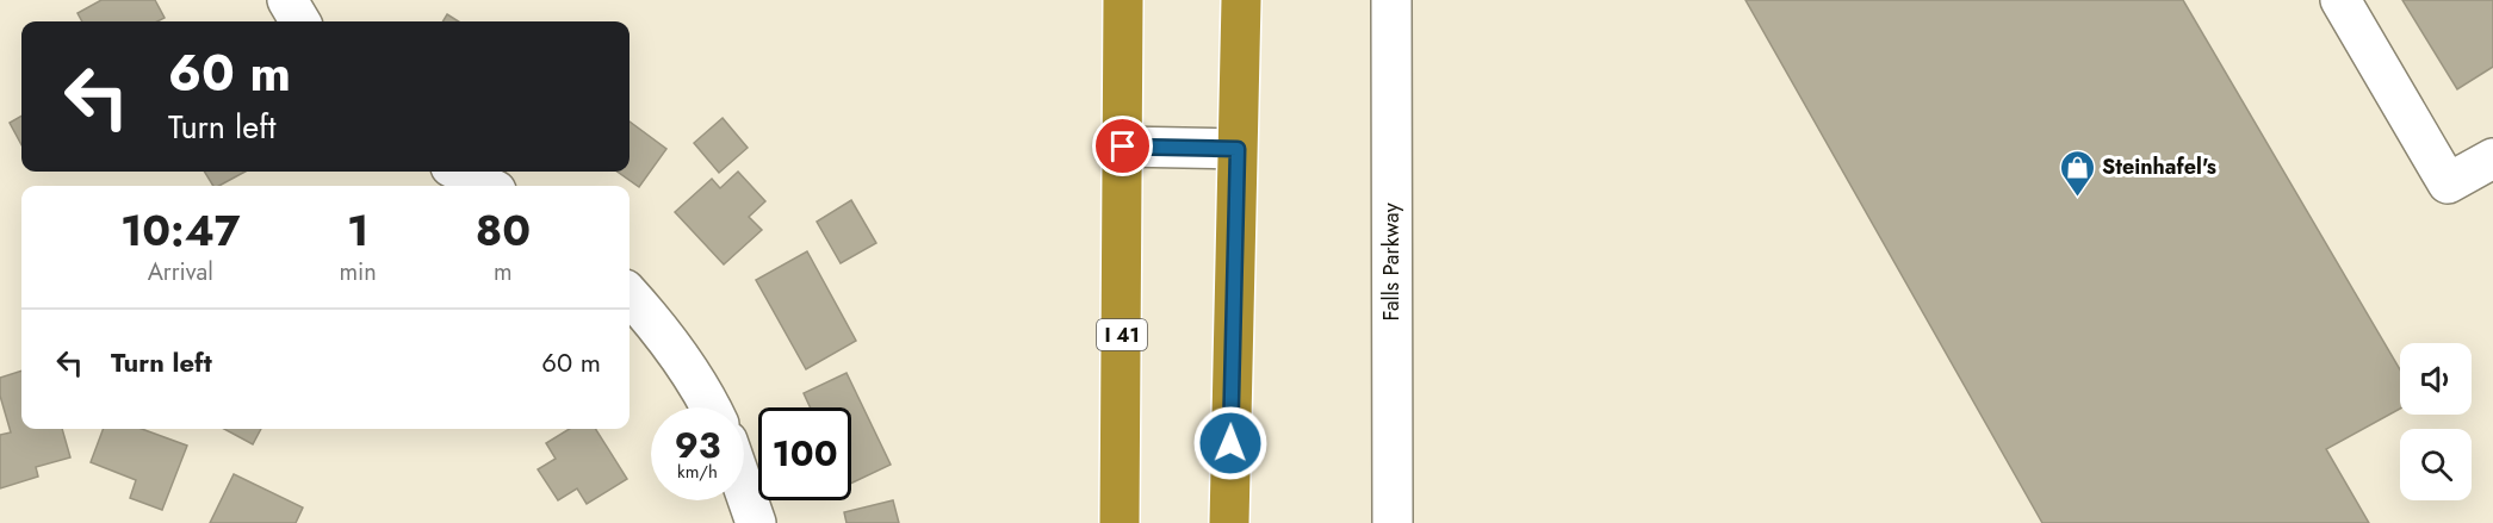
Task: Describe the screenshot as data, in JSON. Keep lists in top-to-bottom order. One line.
{"streets":{"highway":["I 41"],"street":["Falls Parkway"]},"places":{"shop":["Steinhafel's"]},"page":{"turn":["60 m","Turn left"],"eta":["10:47","Arrival","1","min","80","m"],"list":[{"name":"Turn left","value":"60 m"}],"speed":"93 km/h","limit":"100"}}
